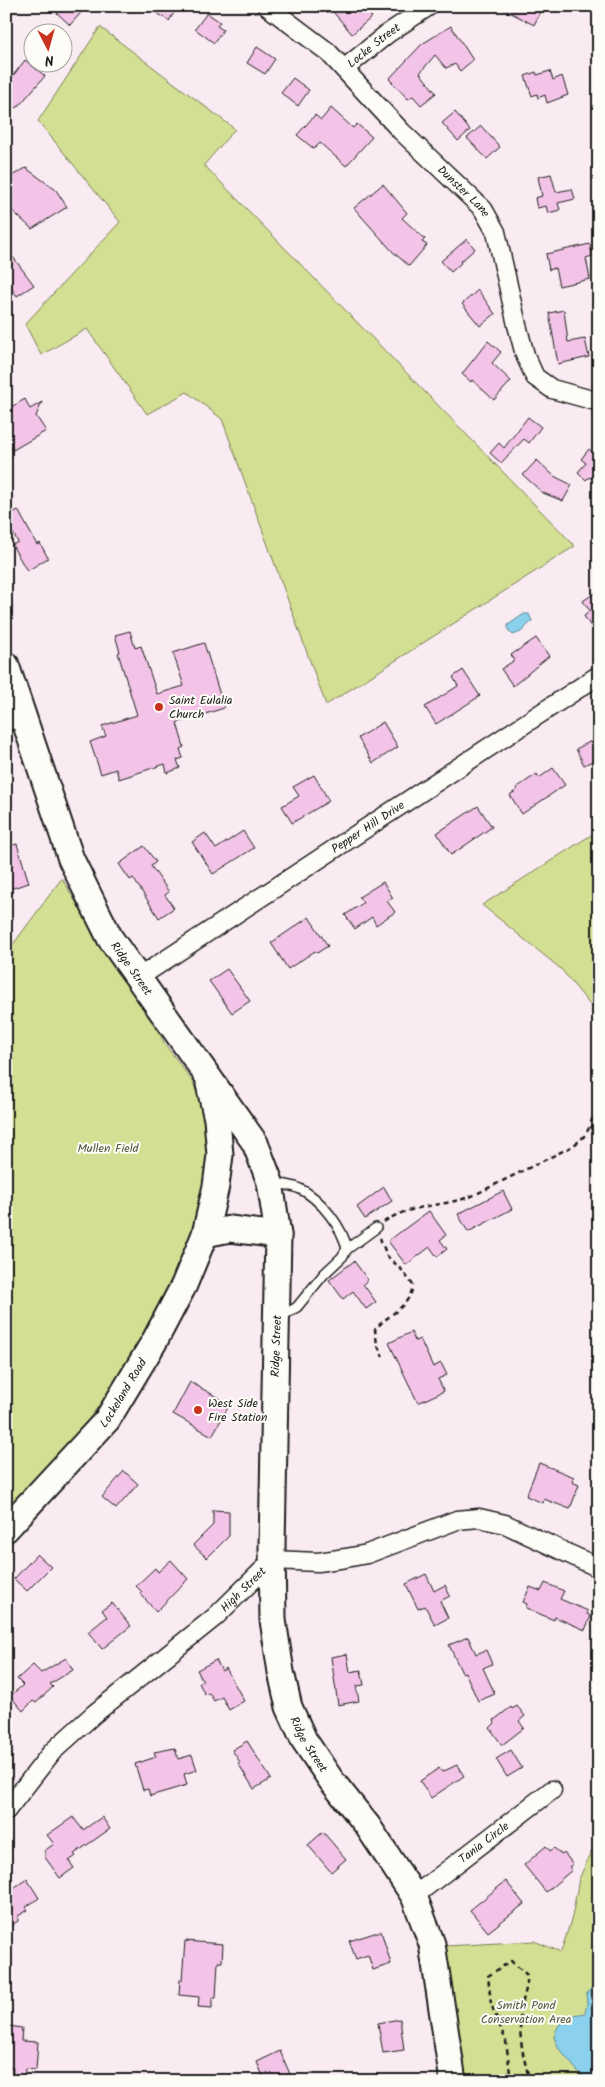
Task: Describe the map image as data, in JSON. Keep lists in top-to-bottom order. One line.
{"streets":{"street":["Locke Street","Dunster Lane","Pepper Hill Drive","Ridge Street","Lockeland Road","High Street","Tania Circle"]},"crossings":[["Locke Street","Dunster Lane"],["Pepper Hill Drive","Ridge Street"],["Ridge Street","Lockeland Road"],["Ridge Street","High Street"],["Ridge Street","Tania Circle"]],"parks":["Mullen Field","Smith Pond Conservation Area"],"places":["Saint Eulalia Church","West Side Fire Station"],"north":"bottom"}
